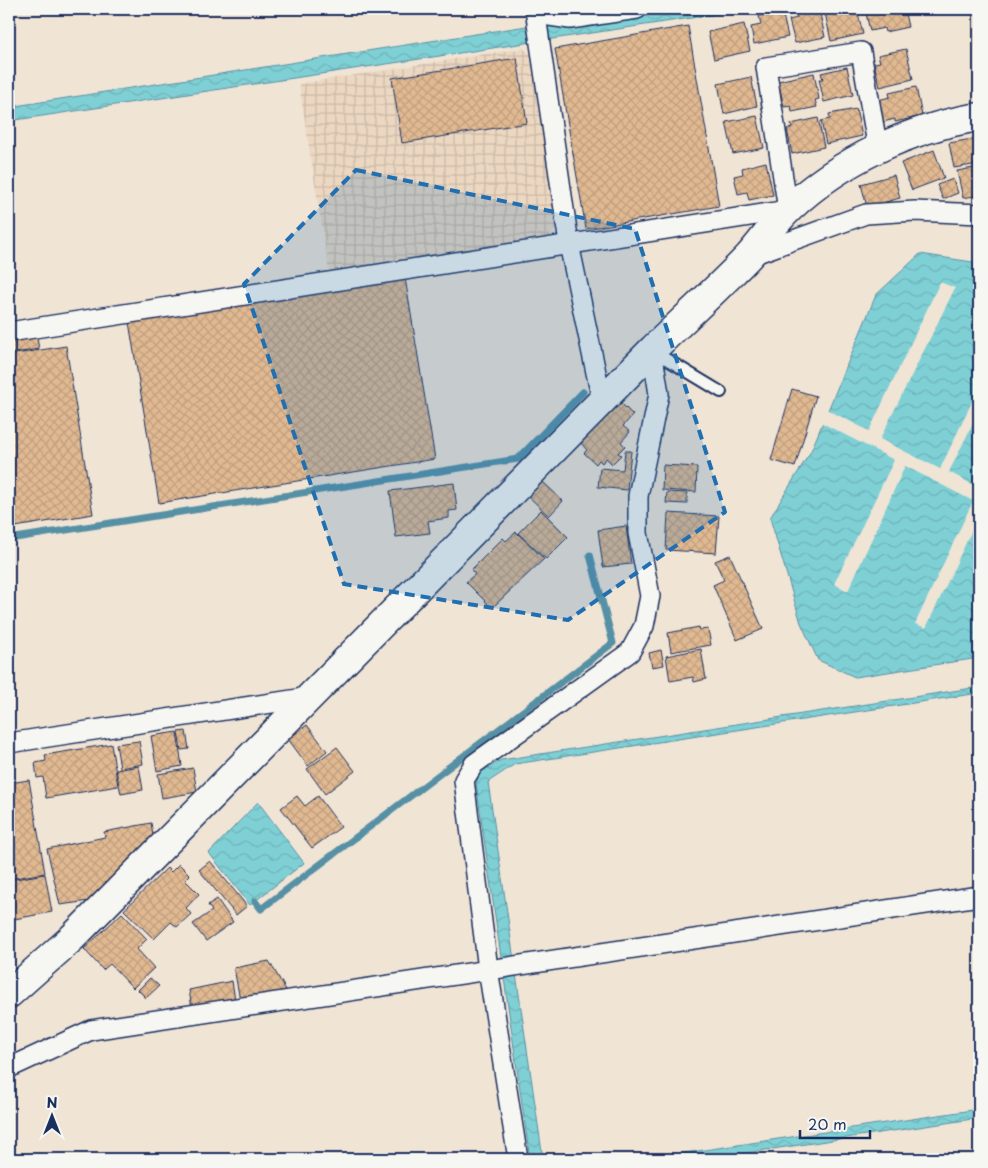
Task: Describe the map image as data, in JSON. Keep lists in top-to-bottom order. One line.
{"scale_bar":"20 m","north":"top"}
